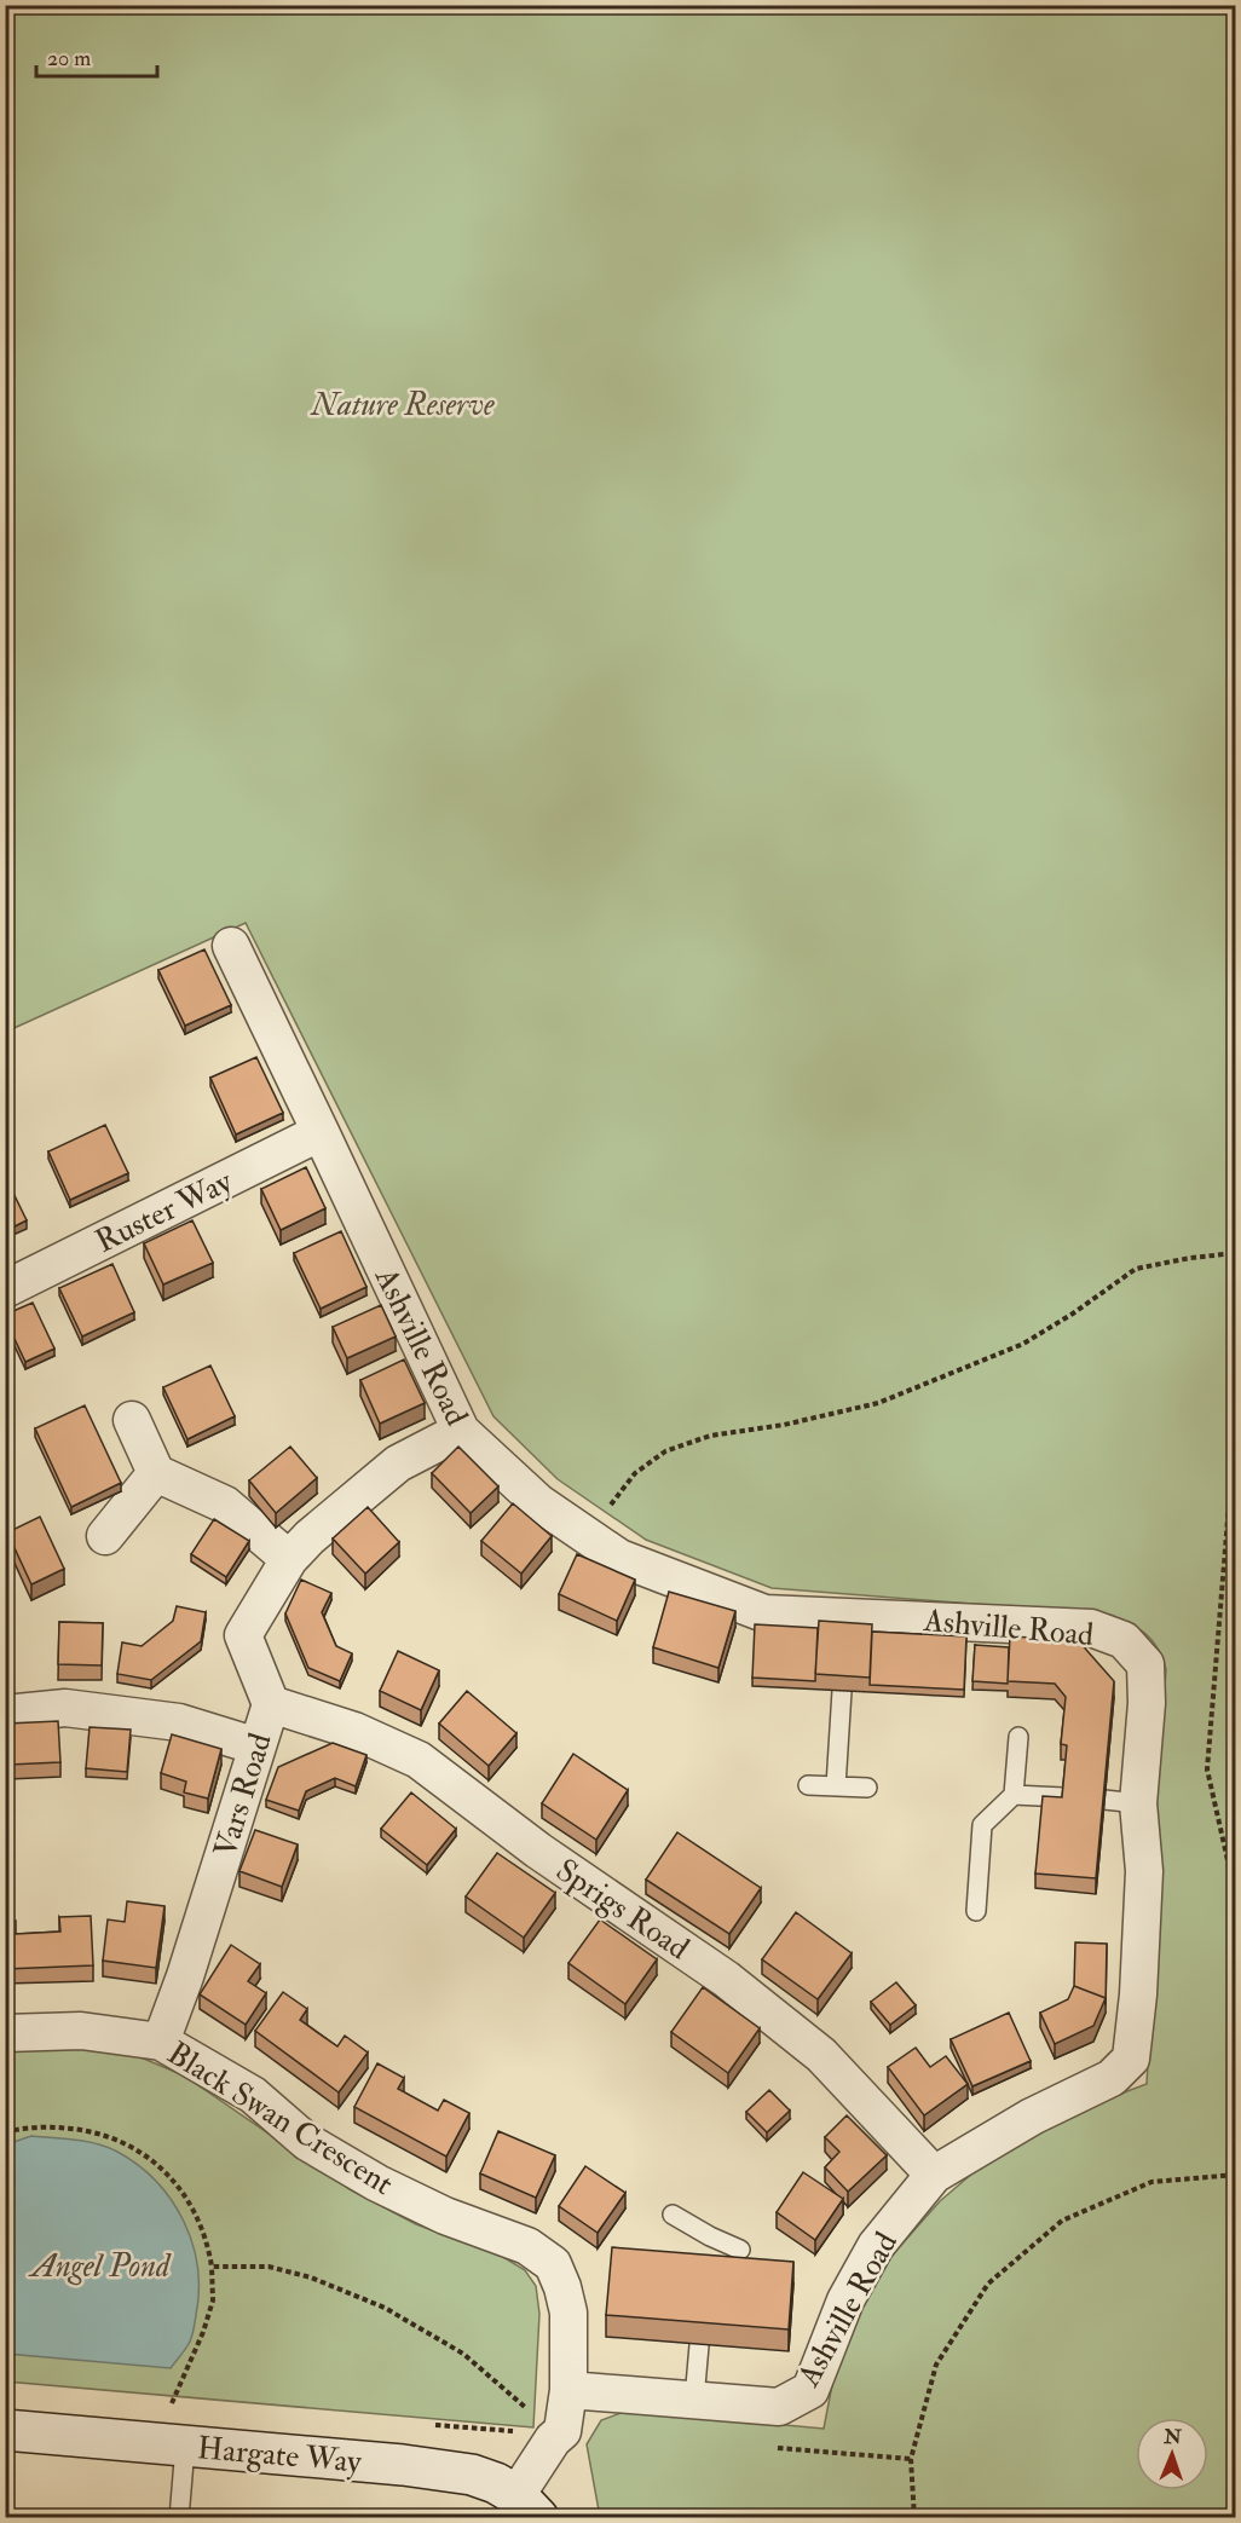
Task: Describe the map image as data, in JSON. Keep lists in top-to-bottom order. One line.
{"streets":{"street":["Ruster Way","Ashville Road","Vars Road","Sprigs Road","Black Swan Crescent","Hargate Way"]},"crossings":[["Ruster Way","Ashville Road"],["Ashville Road","Vars Road"],["Ashville Road","Sprigs Road"],["Ashville Road","Black Swan Crescent"],["Vars Road","Sprigs Road"],["Vars Road","Black Swan Crescent"],["Black Swan Crescent","Hargate Way"]],"water":["Angel Pond"],"parks":["Nature Reserve"],"scale_bar":"20 m","north":"top"}
